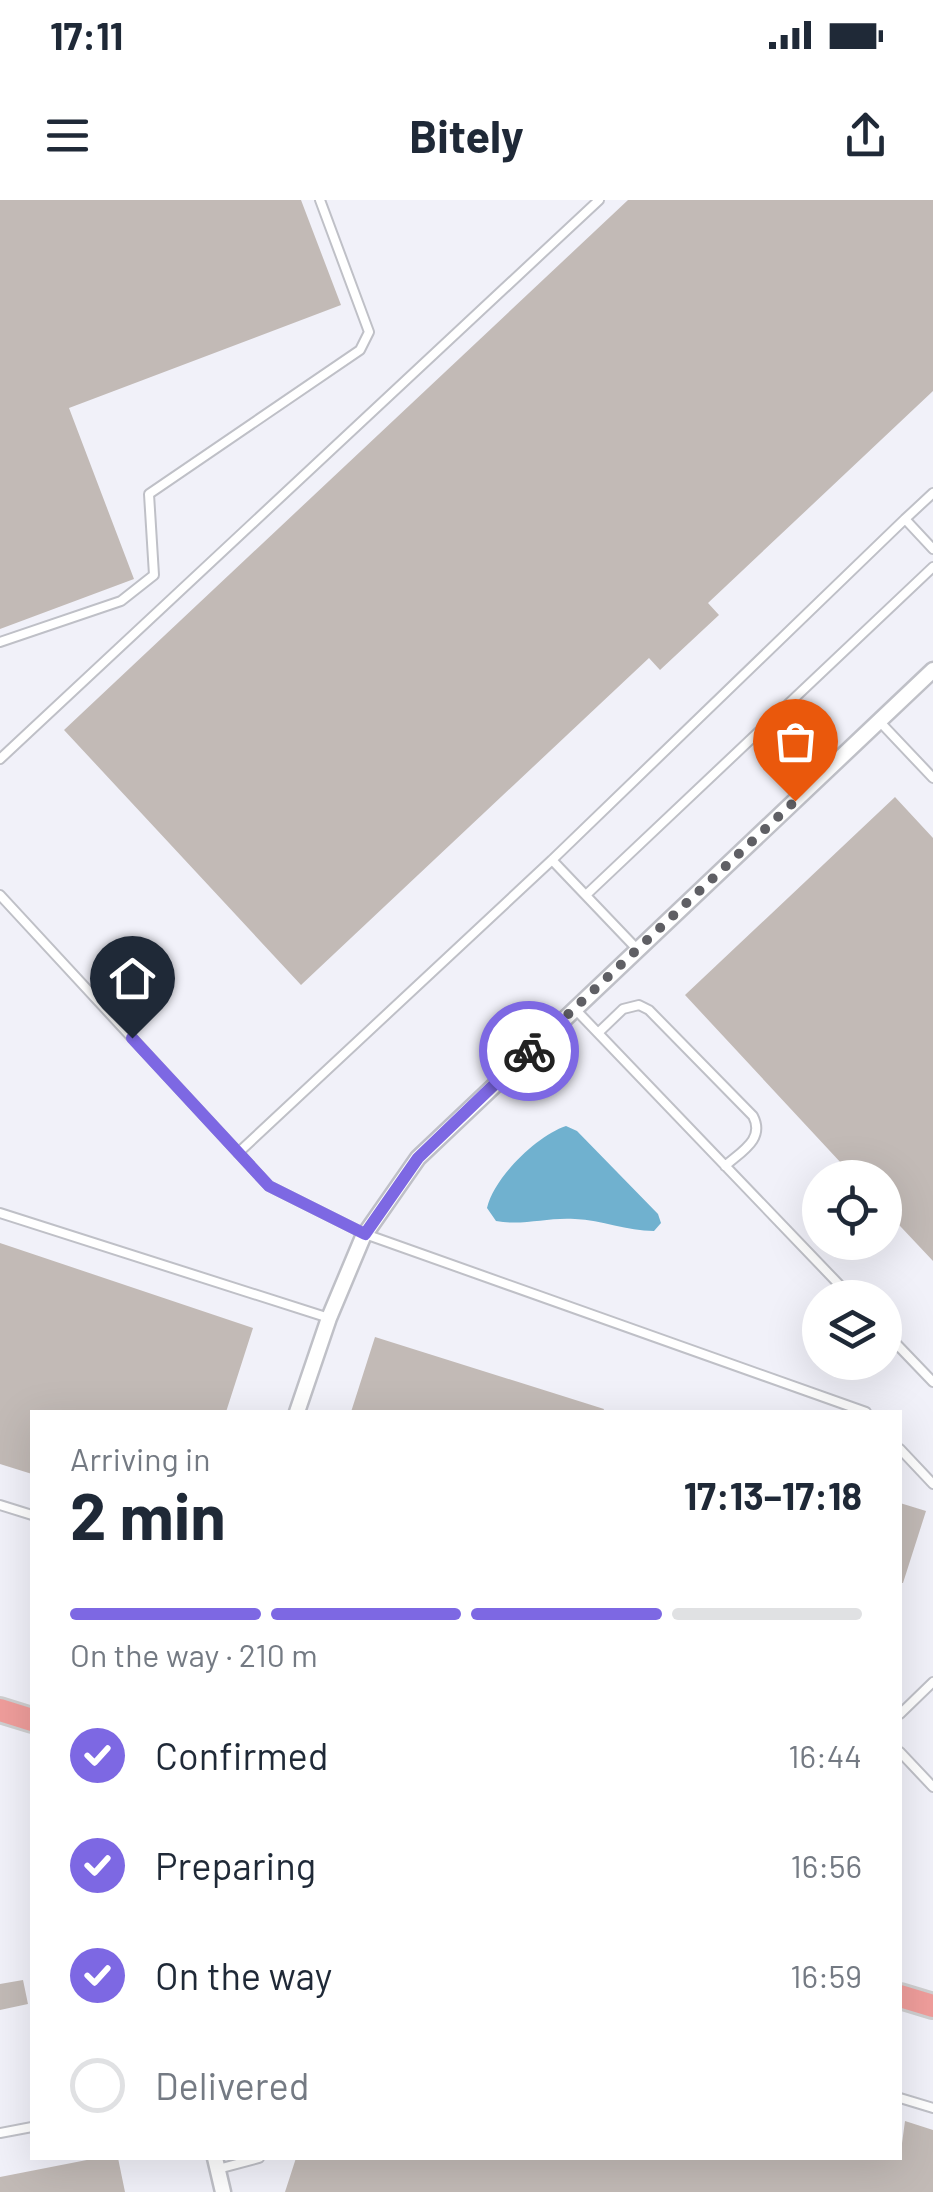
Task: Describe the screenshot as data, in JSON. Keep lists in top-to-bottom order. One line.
{"page":{"status":"17:11","header":"Bitely","heading":["2 min","Arriving in","17:13–17:18"],"bar":"On the way · 210 m","list":[["Confirmed","16:44"],["Preparing","16:56"],["On the way","16:59"],"Delivered"]}}
